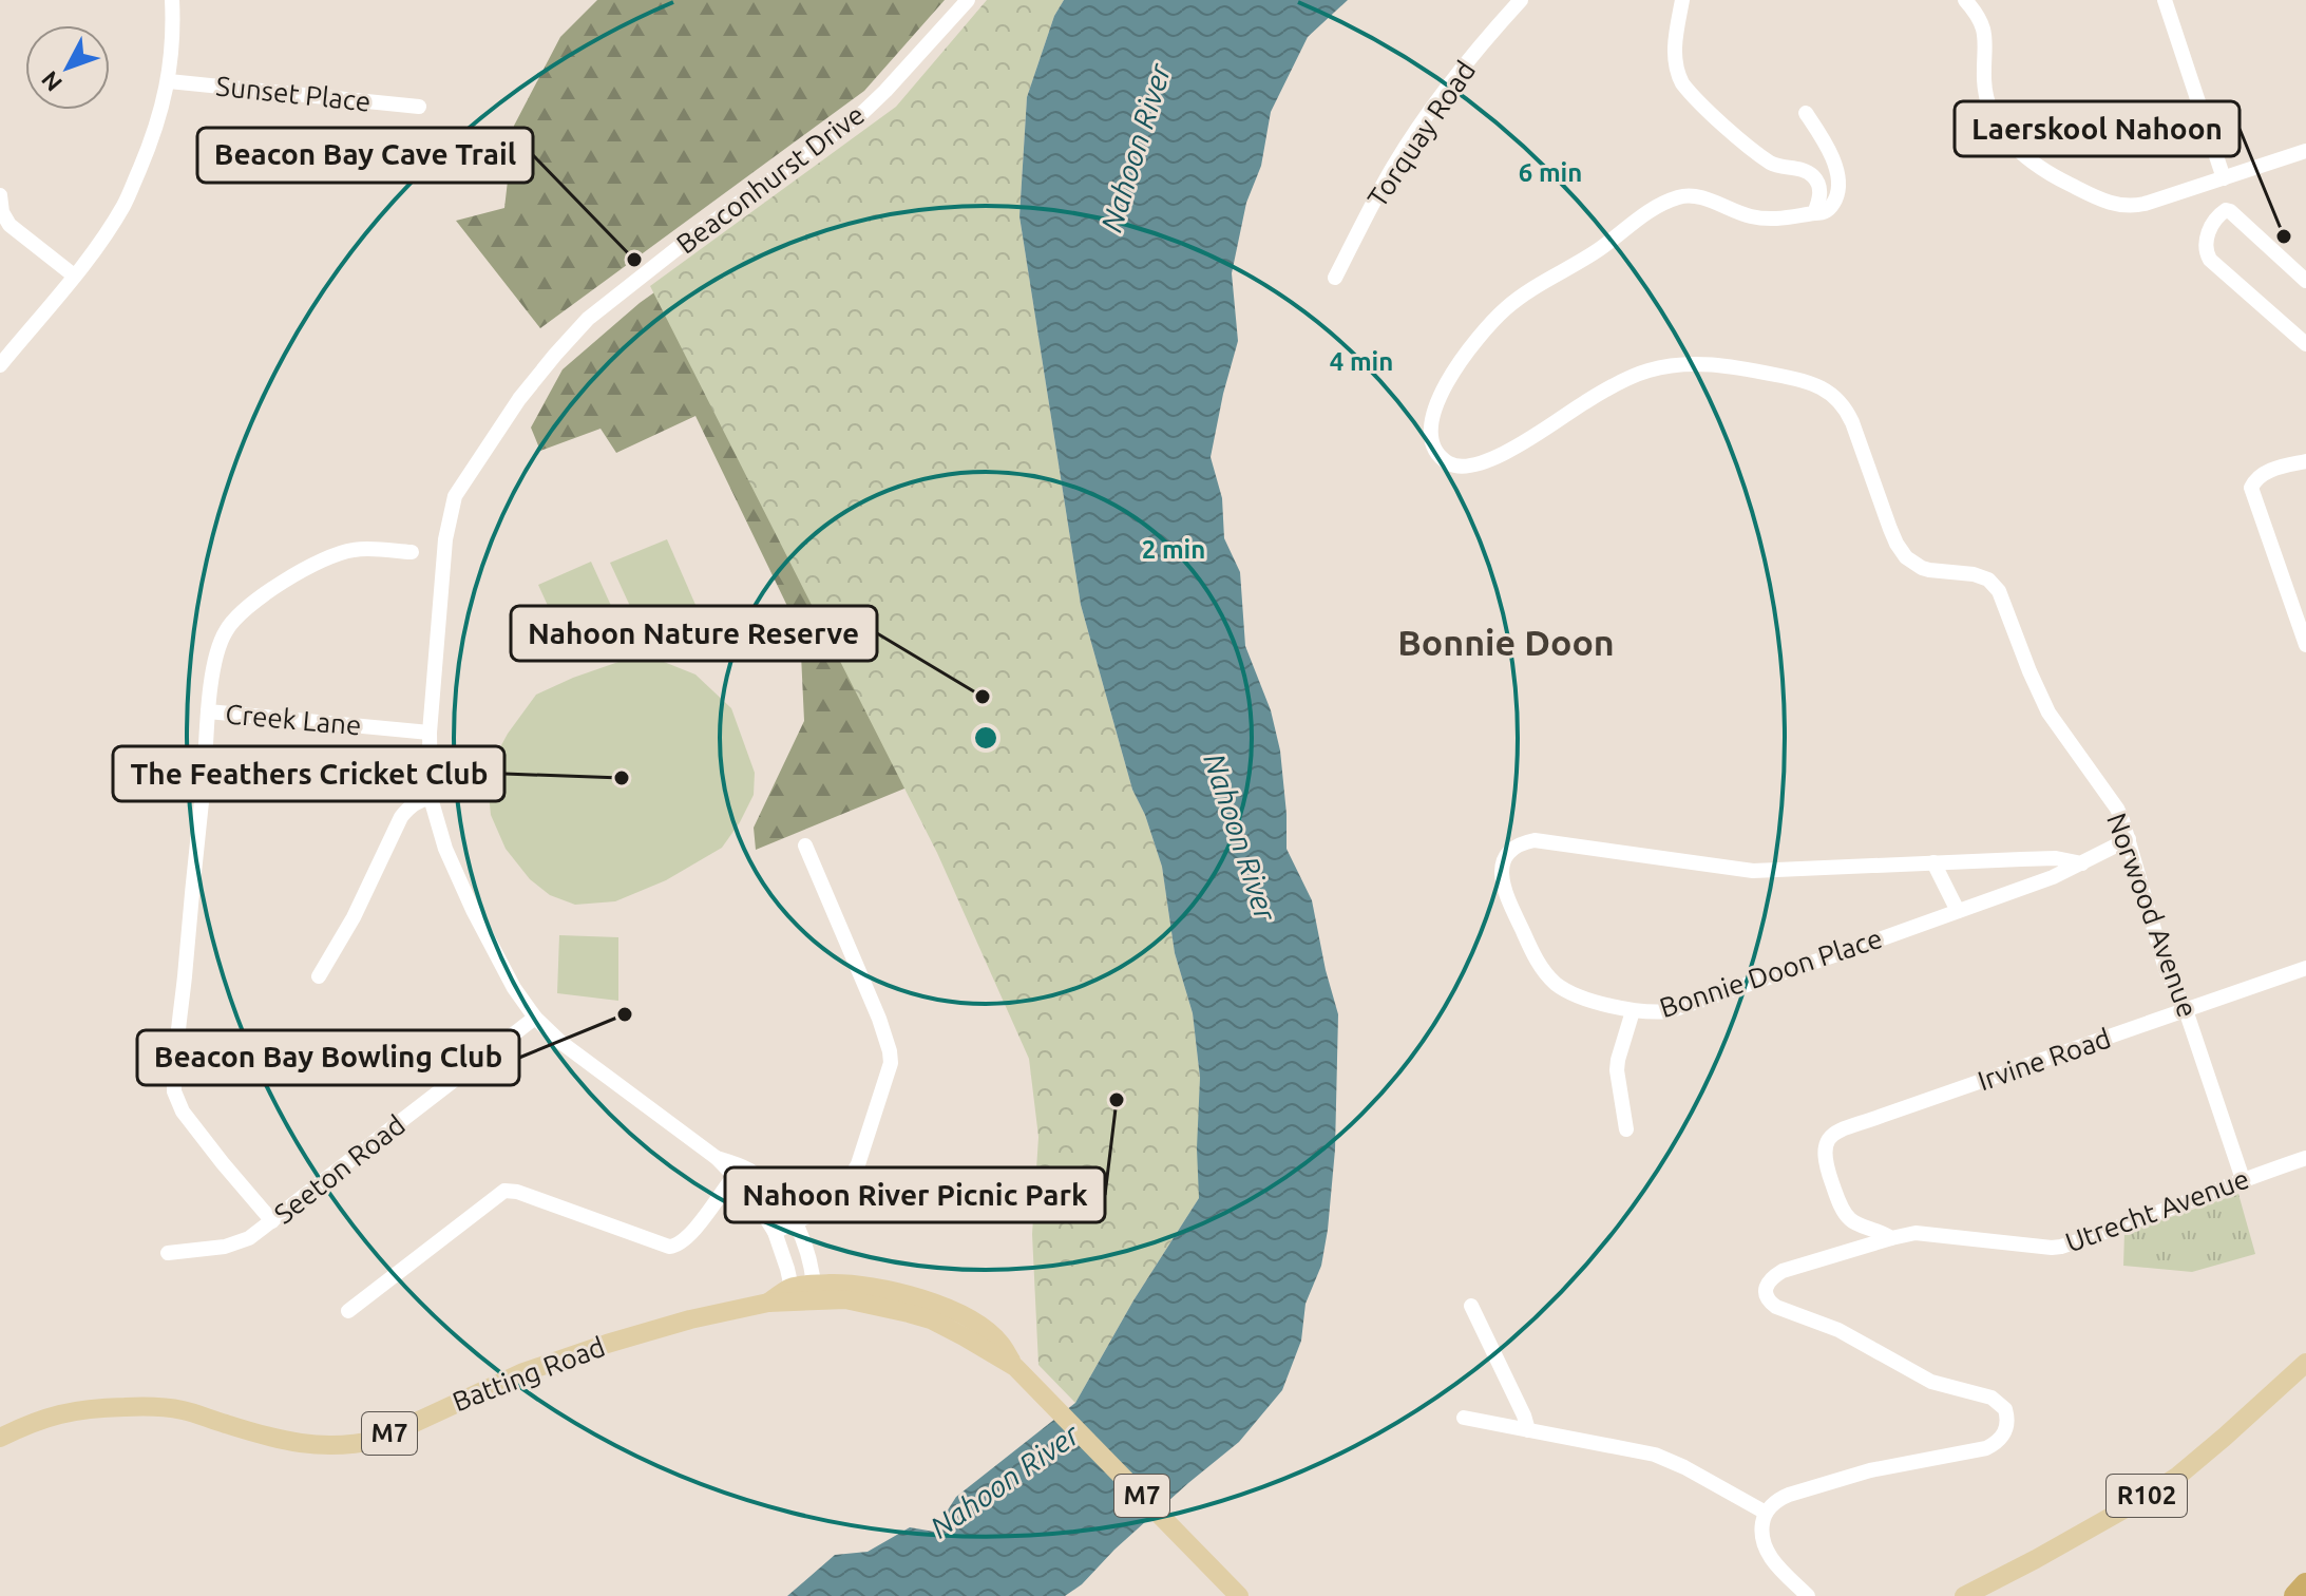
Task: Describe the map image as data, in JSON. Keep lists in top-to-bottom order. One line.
{"streets":{"main road":["Batting Road","M7","R102"],"street":["Sunset Place","Torquay Road","Beaconhurst Drive","Creek Lane","Norwood Avenue","Bonnie Doon Place","Irvine Road","Seeton Road","Utrecht Avenue"]},"crossings":[["Beaconhurst Drive","Creek Lane"],["Beaconhurst Drive","Seeton Road"],["Beaconhurst Drive","Batting Road"],["Norwood Avenue","Bonnie Doon Place"],["Norwood Avenue","Irvine Road"],["Norwood Avenue","Utrecht Avenue"],["Irvine Road","Utrecht Avenue"]],"districts":["Bonnie Doon"],"water":["Nahoon River"],"places":["Laerskool Nahoon","Beacon Bay Cave Trail","Nahoon Nature Reserve","The Feathers Cricket Club","Beacon Bay Bowling Club","Nahoon River Picnic Park"],"north":"bottom left","rings":["6 min","4 min","2 min"]}
